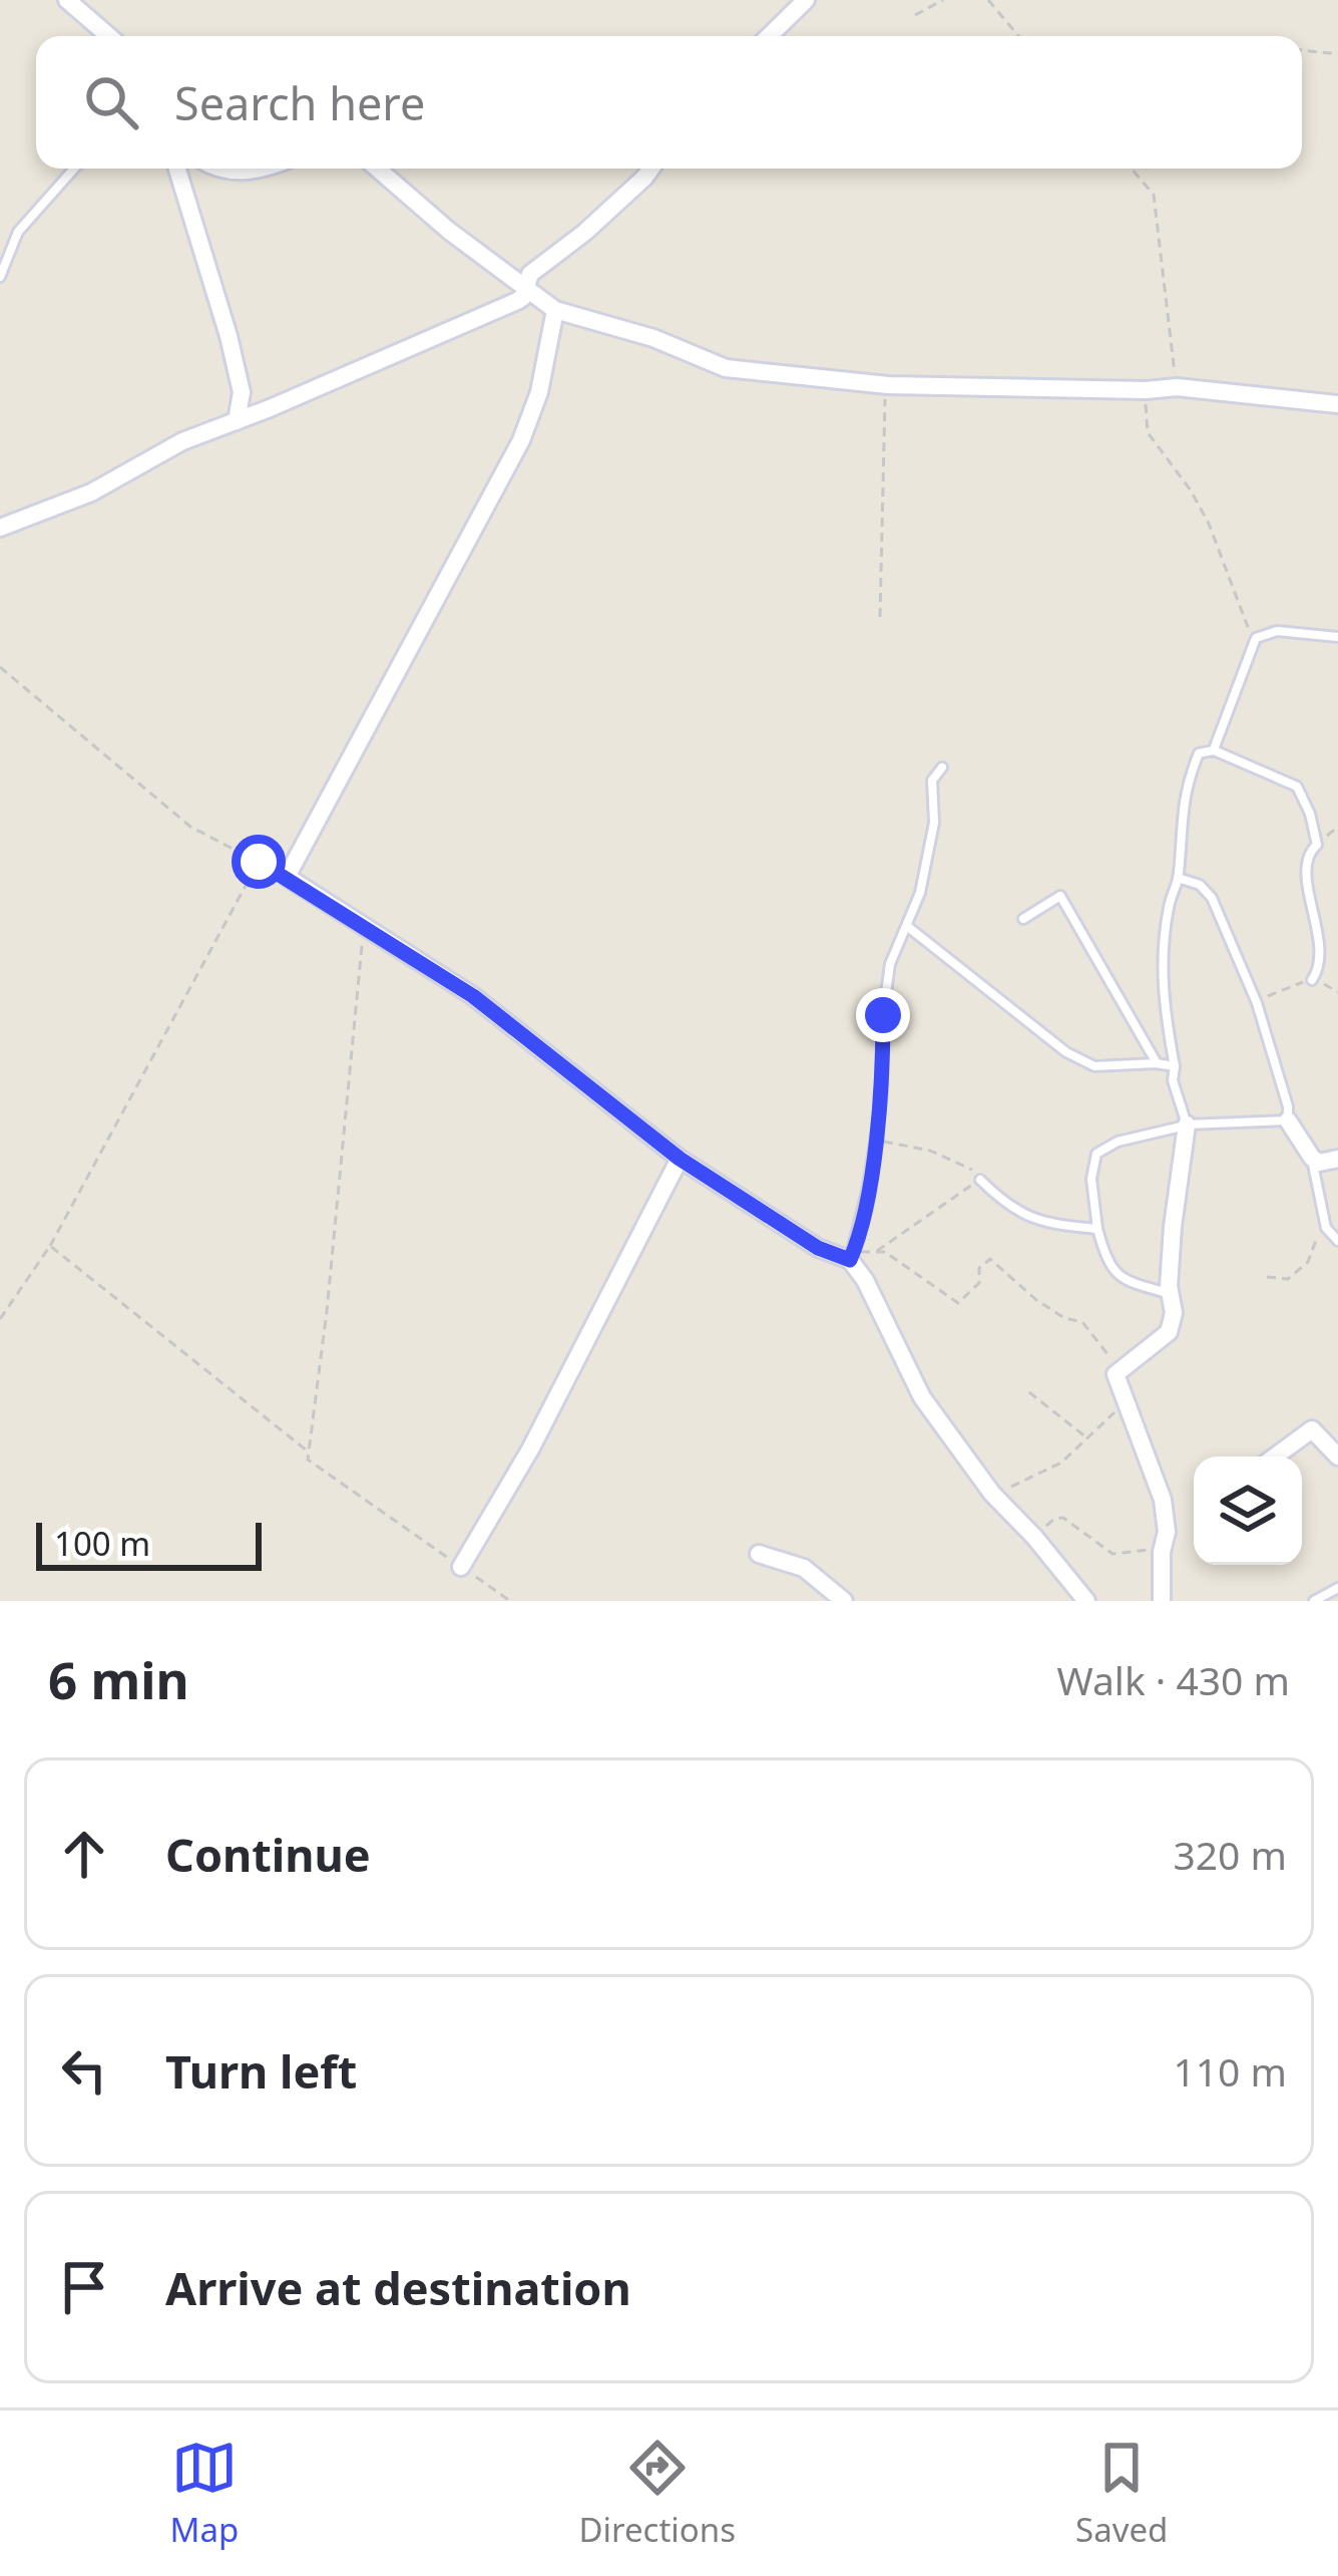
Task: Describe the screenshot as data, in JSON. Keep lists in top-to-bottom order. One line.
{"scale_bar":"100 m","page":{"search":"Search here","scale":"100 m","heading":["6 min","Walk · 430 m"],"list":[["Continue","320 m"],["Turn left","110 m"],"Arrive at destination"],"nav":["Map","Directions","Saved"]}}
